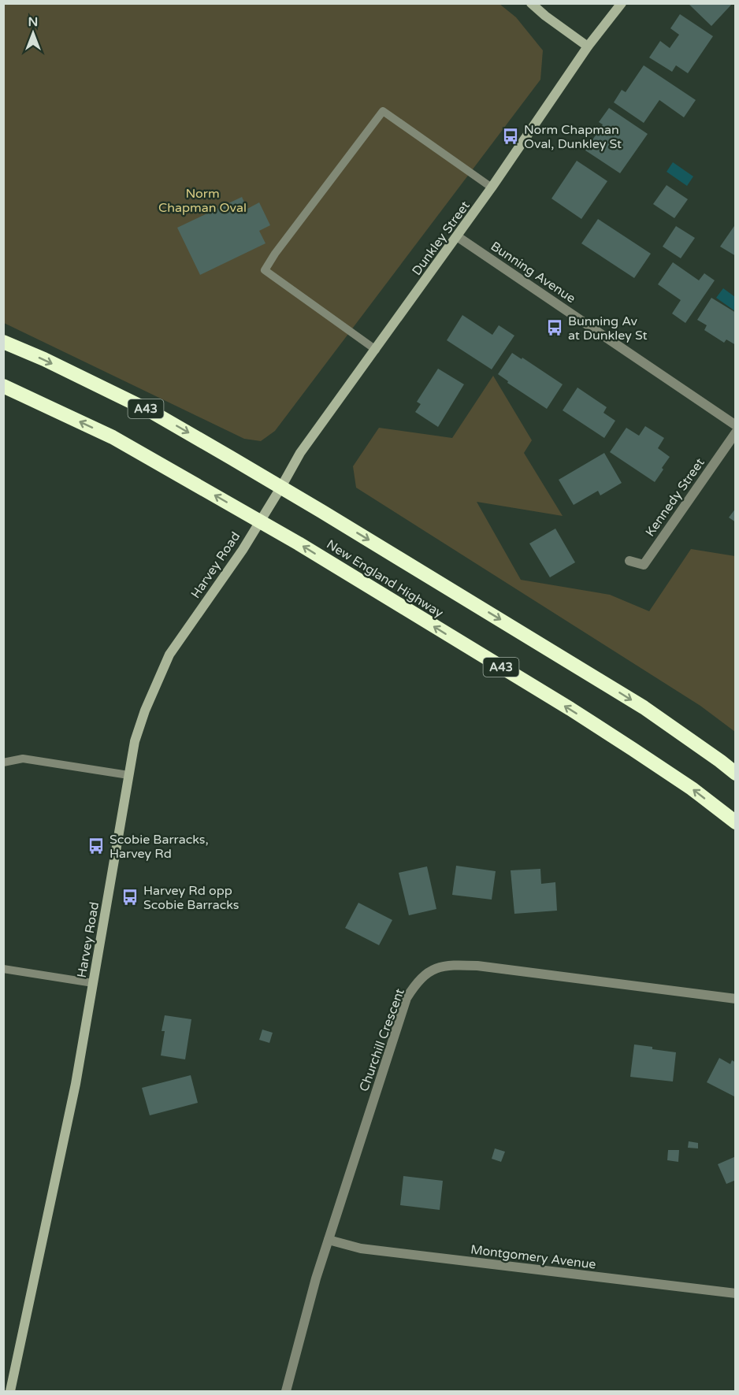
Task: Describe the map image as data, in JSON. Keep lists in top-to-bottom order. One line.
{"streets":{"highway":["A43","New England Highway"],"street":["Dunkley Street","Bunning Avenue","Kennedy Street","Harvey Road","Churchill Crescent","Montgomery Avenue"]},"crossings":[["Dunkley Street","Bunning Avenue"],["Dunkley Street","Harvey Road"],["Dunkley Street","New England Highway"],["Harvey Road","New England Highway"],["Churchill Crescent","Montgomery Avenue"]],"parks":["Norm Chapman Oval"],"places":{"bus stop":["Norm Chapman Oval, Dunkley St","Bunning Av at Dunkley St","Scobie Barracks, Harvey Rd","Harvey Rd opp Scobie Barracks"]},"north":"top"}
